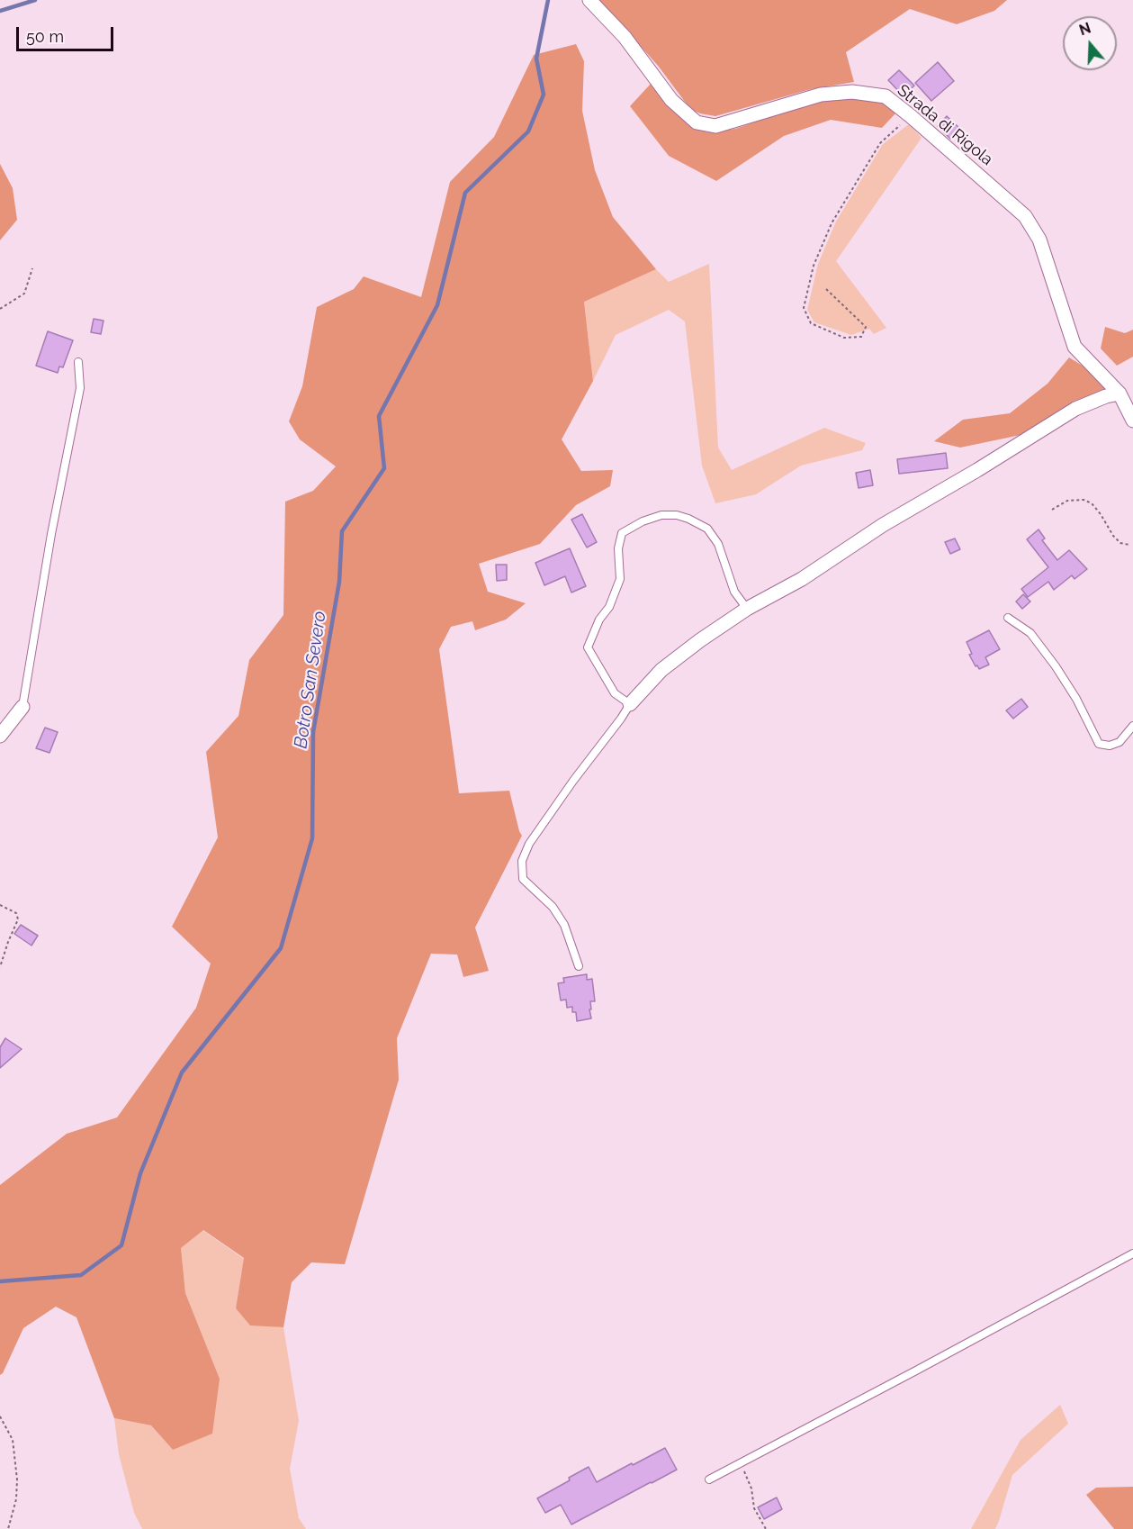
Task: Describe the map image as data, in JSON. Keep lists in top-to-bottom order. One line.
{"streets":{"street":["Strada di Rigola"]},"water":["Botro San Severo"],"scale_bar":"50 m","north":"top"}
